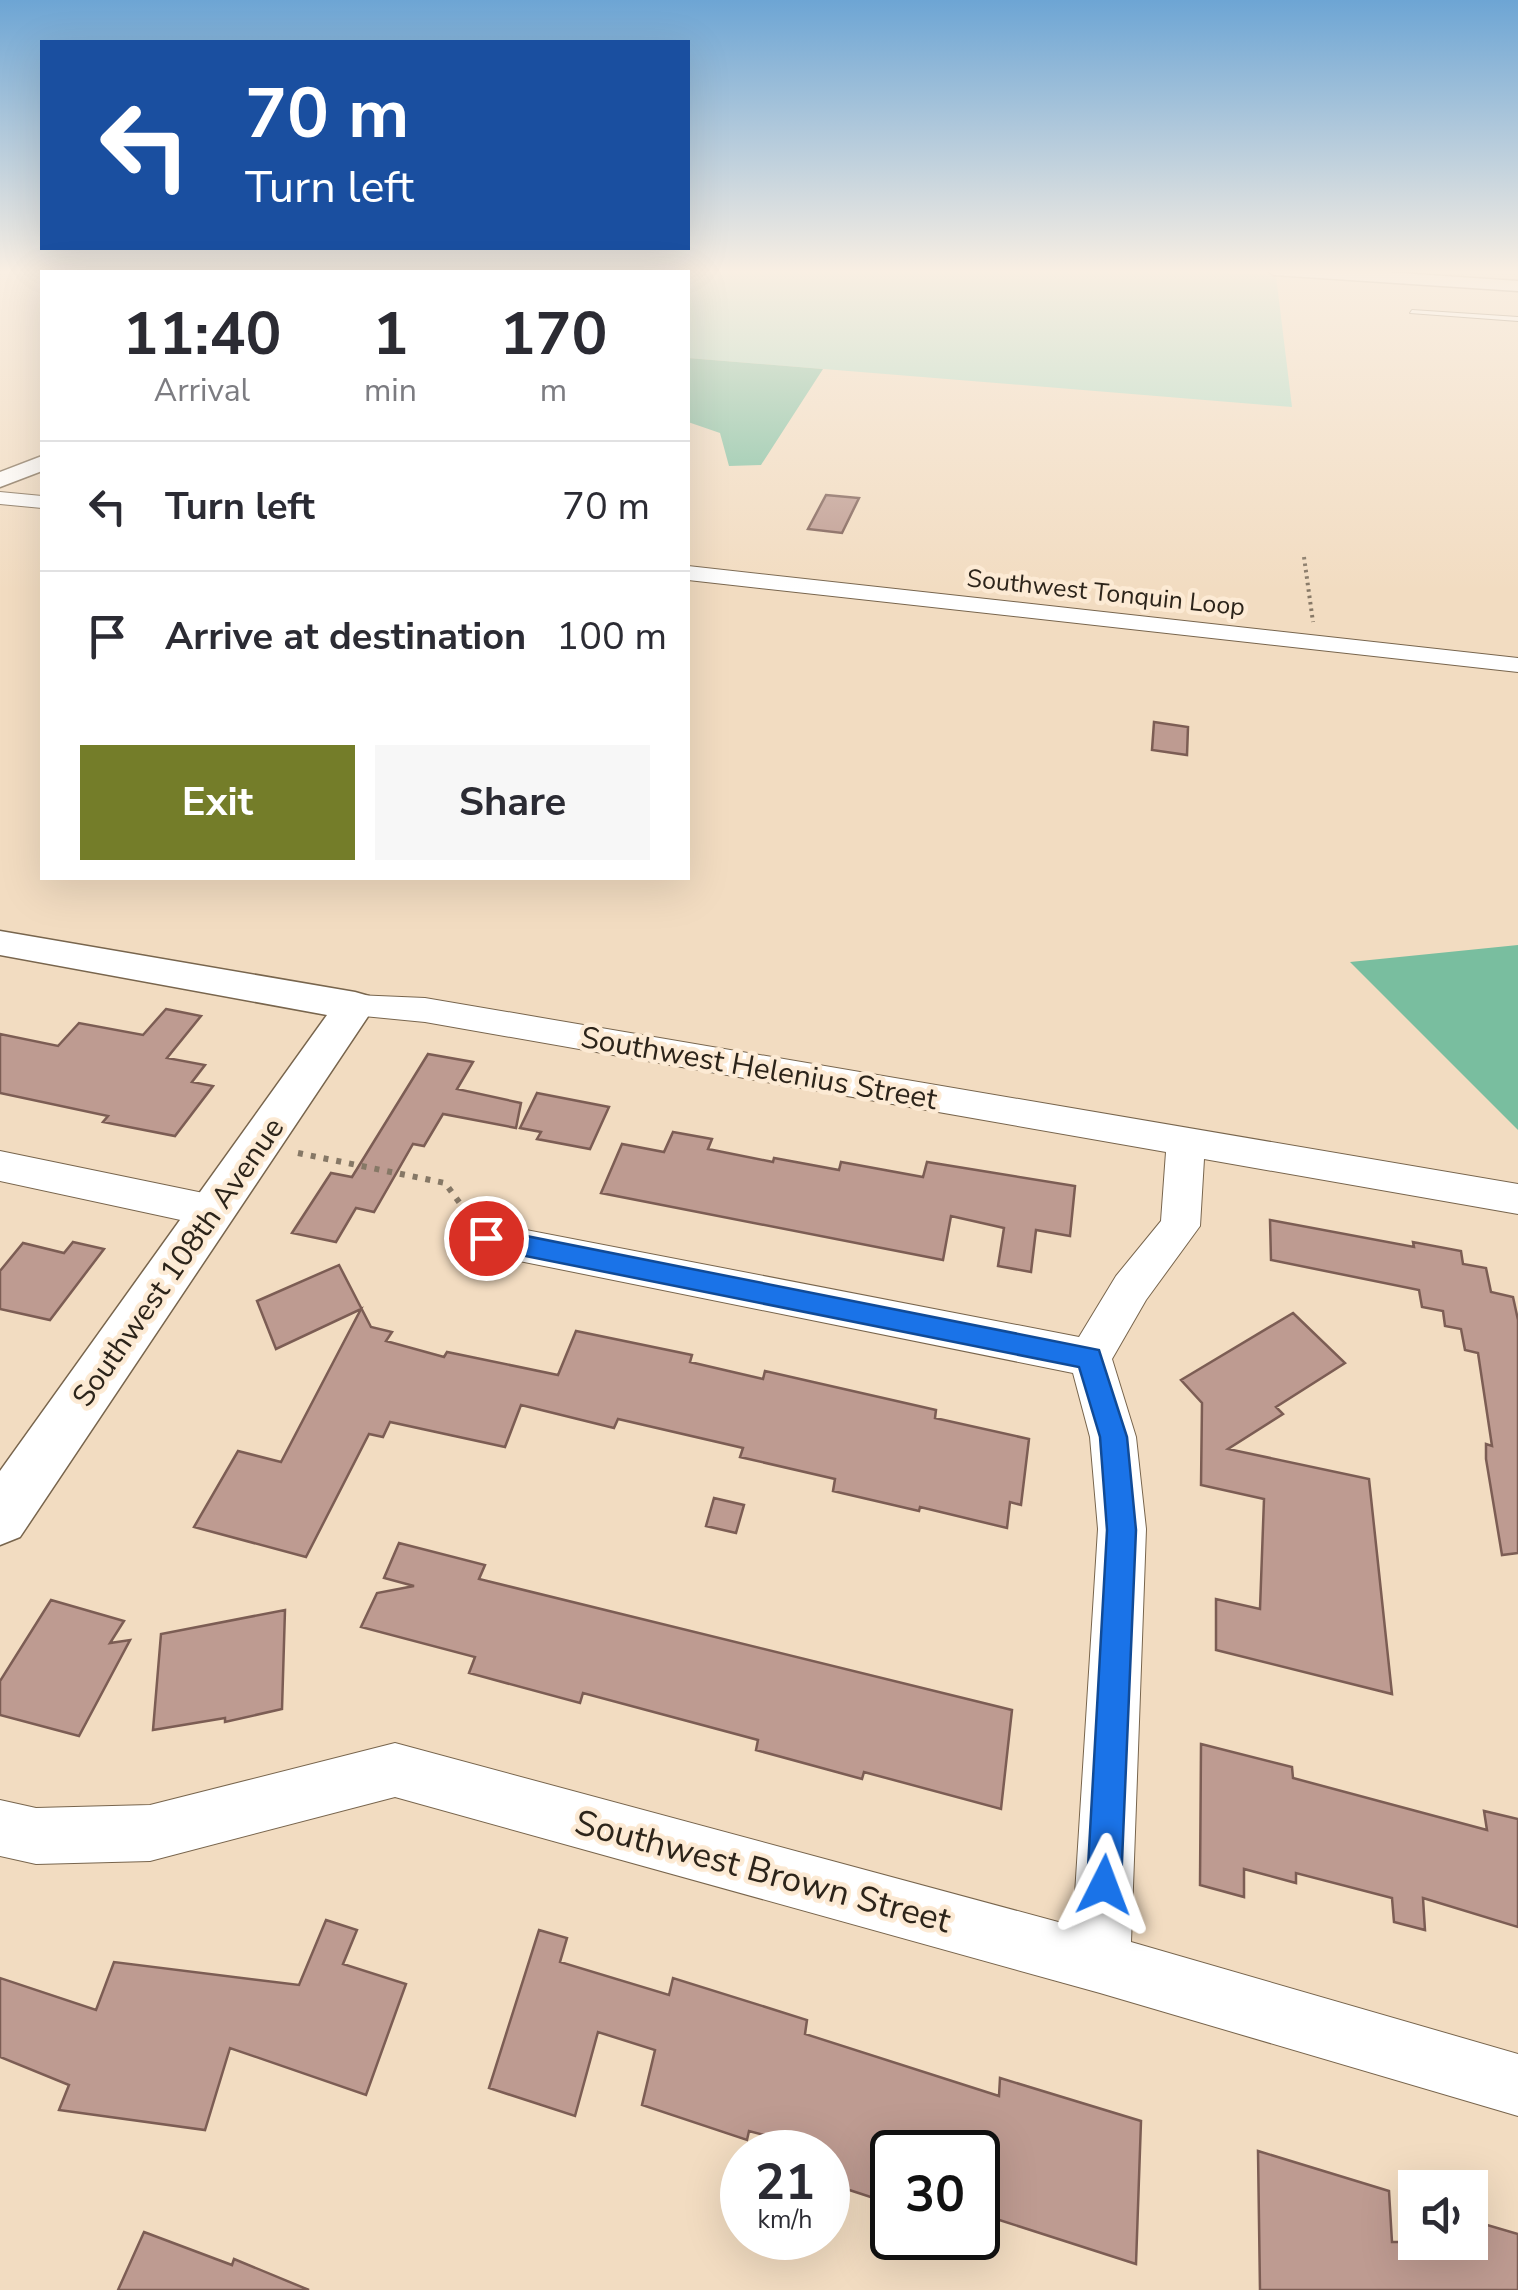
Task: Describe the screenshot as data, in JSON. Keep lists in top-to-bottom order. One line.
{"streets":{"street":["Southwest Tonquin Loop","Southwest Helenius Street","Southwest 108th Avenue","Southwest Brown Street"]},"crossings":[["Southwest Helenius Street","Southwest 108th Avenue"]],"page":{"turn":["70 m","Turn left"],"eta":["11:40","Arrival","1","min","170","m"],"list":[{"name":"Turn left","value":"70 m"},{"name":"Arrive at destination","value":"100 m"}],"buttons":["Exit","Share"],"speed":"21 km/h","limit":"30"}}
